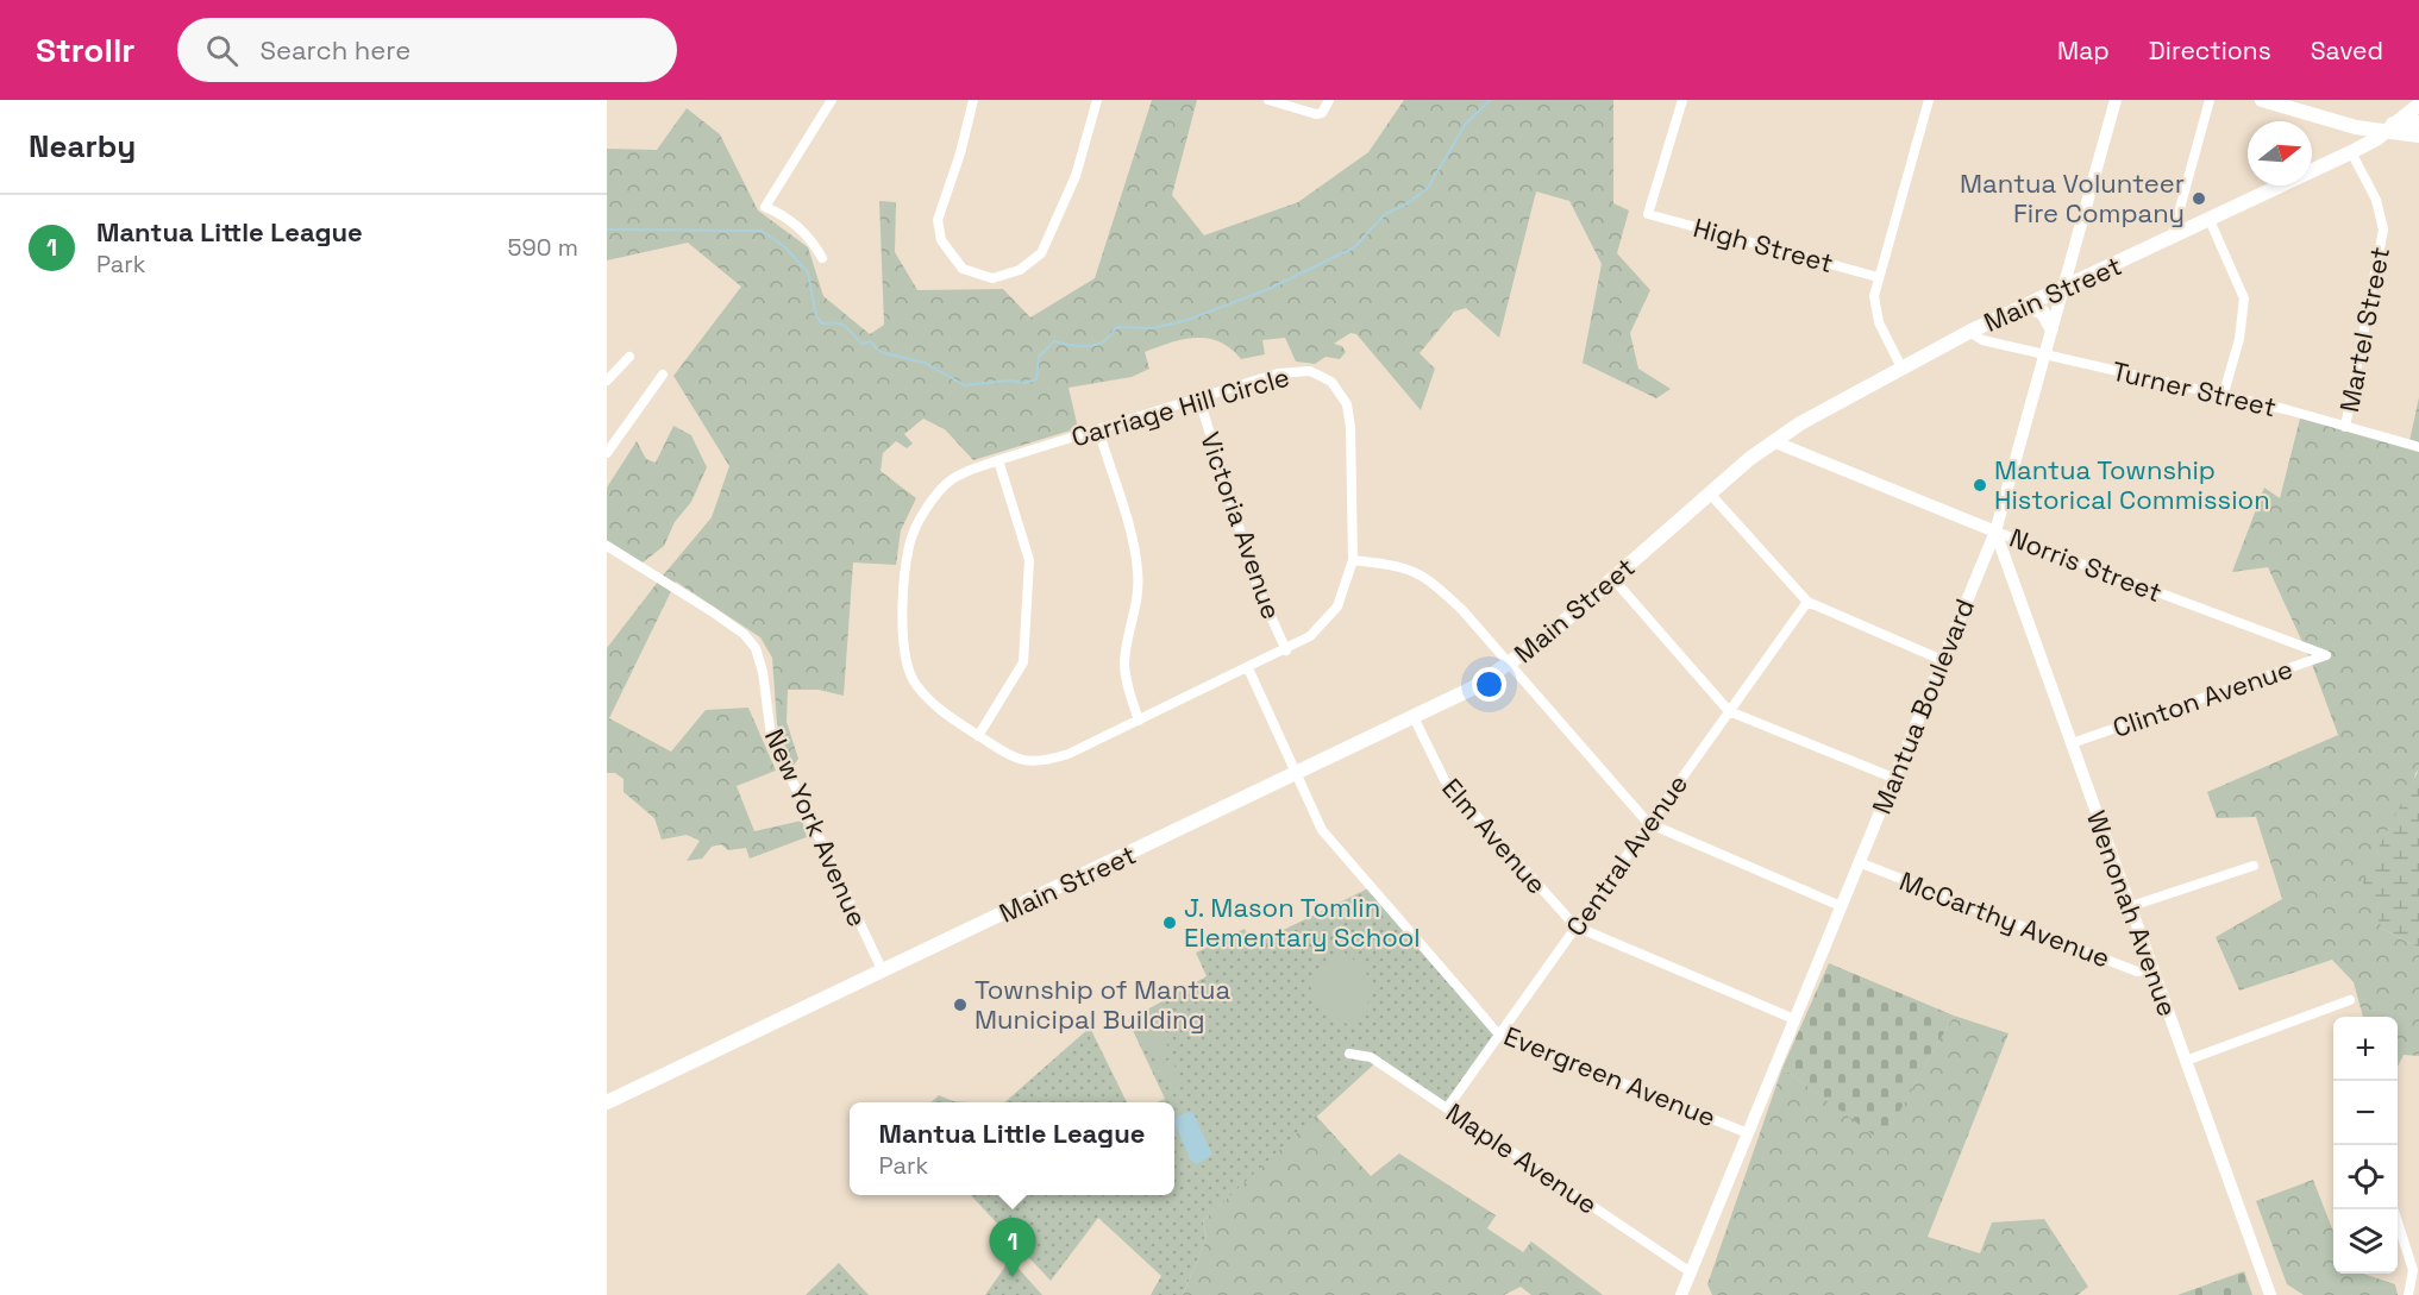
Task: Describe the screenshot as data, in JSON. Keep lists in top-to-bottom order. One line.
{"streets":{"main road":["Main Street","Norris Street","Mantua Boulevard","Wenonah Avenue"],"street":["High Street","Martel Street","Turner Street","Carriage Hill Circle","Victoria Avenue","Clinton Avenue","New York Avenue","Elm Avenue","Central Avenue","McCarthy Avenue","Evergreen Avenue","Maple Avenue"]},"crossings":[["Main Street","Martel Street"],["Main Street","Turner Street"],["Main Street","Norris Street"],["Main Street","Mantua Boulevard"],["Main Street","New York Avenue"],["Main Street","Elm Avenue"],["Main Street","Evergreen Avenue"],["Martel Street","Turner Street"],["Turner Street","Mantua Boulevard"],["Carriage Hill Circle","Victoria Avenue"],["Carriage Hill Circle","Evergreen Avenue"],["Norris Street","Clinton Avenue"],["Norris Street","Mantua Boulevard"],["Norris Street","Wenonah Avenue"],["Clinton Avenue","Wenonah Avenue"],["Mantua Boulevard","Elm Avenue"],["Mantua Boulevard","Wenonah Avenue"],["Mantua Boulevard","McCarthy Avenue"],["Mantua Boulevard","Evergreen Avenue"],["Mantua Boulevard","Maple Avenue"],["Elm Avenue","Central Avenue"],["Central Avenue","Evergreen Avenue"],["Central Avenue","Maple Avenue"],["Wenonah Avenue","McCarthy Avenue"]],"places":["Mantua Volunteer Fire Company","Mantua Township Historical Commission","J. Mason Tomlin Elementary School","Township of Mantua Municipal Building"],"north":"right","page":{"header":"Strollr","search":"Search here","nav":["Map","Directions","Saved"],"heading":"Nearby","list":[{"mark":"1","name":"Mantua Little League","note":"Park","value":"590 m"}],"map_buttons":["+","−"],"popup":["Mantua Little League","Park"],"pins":"1"}}
